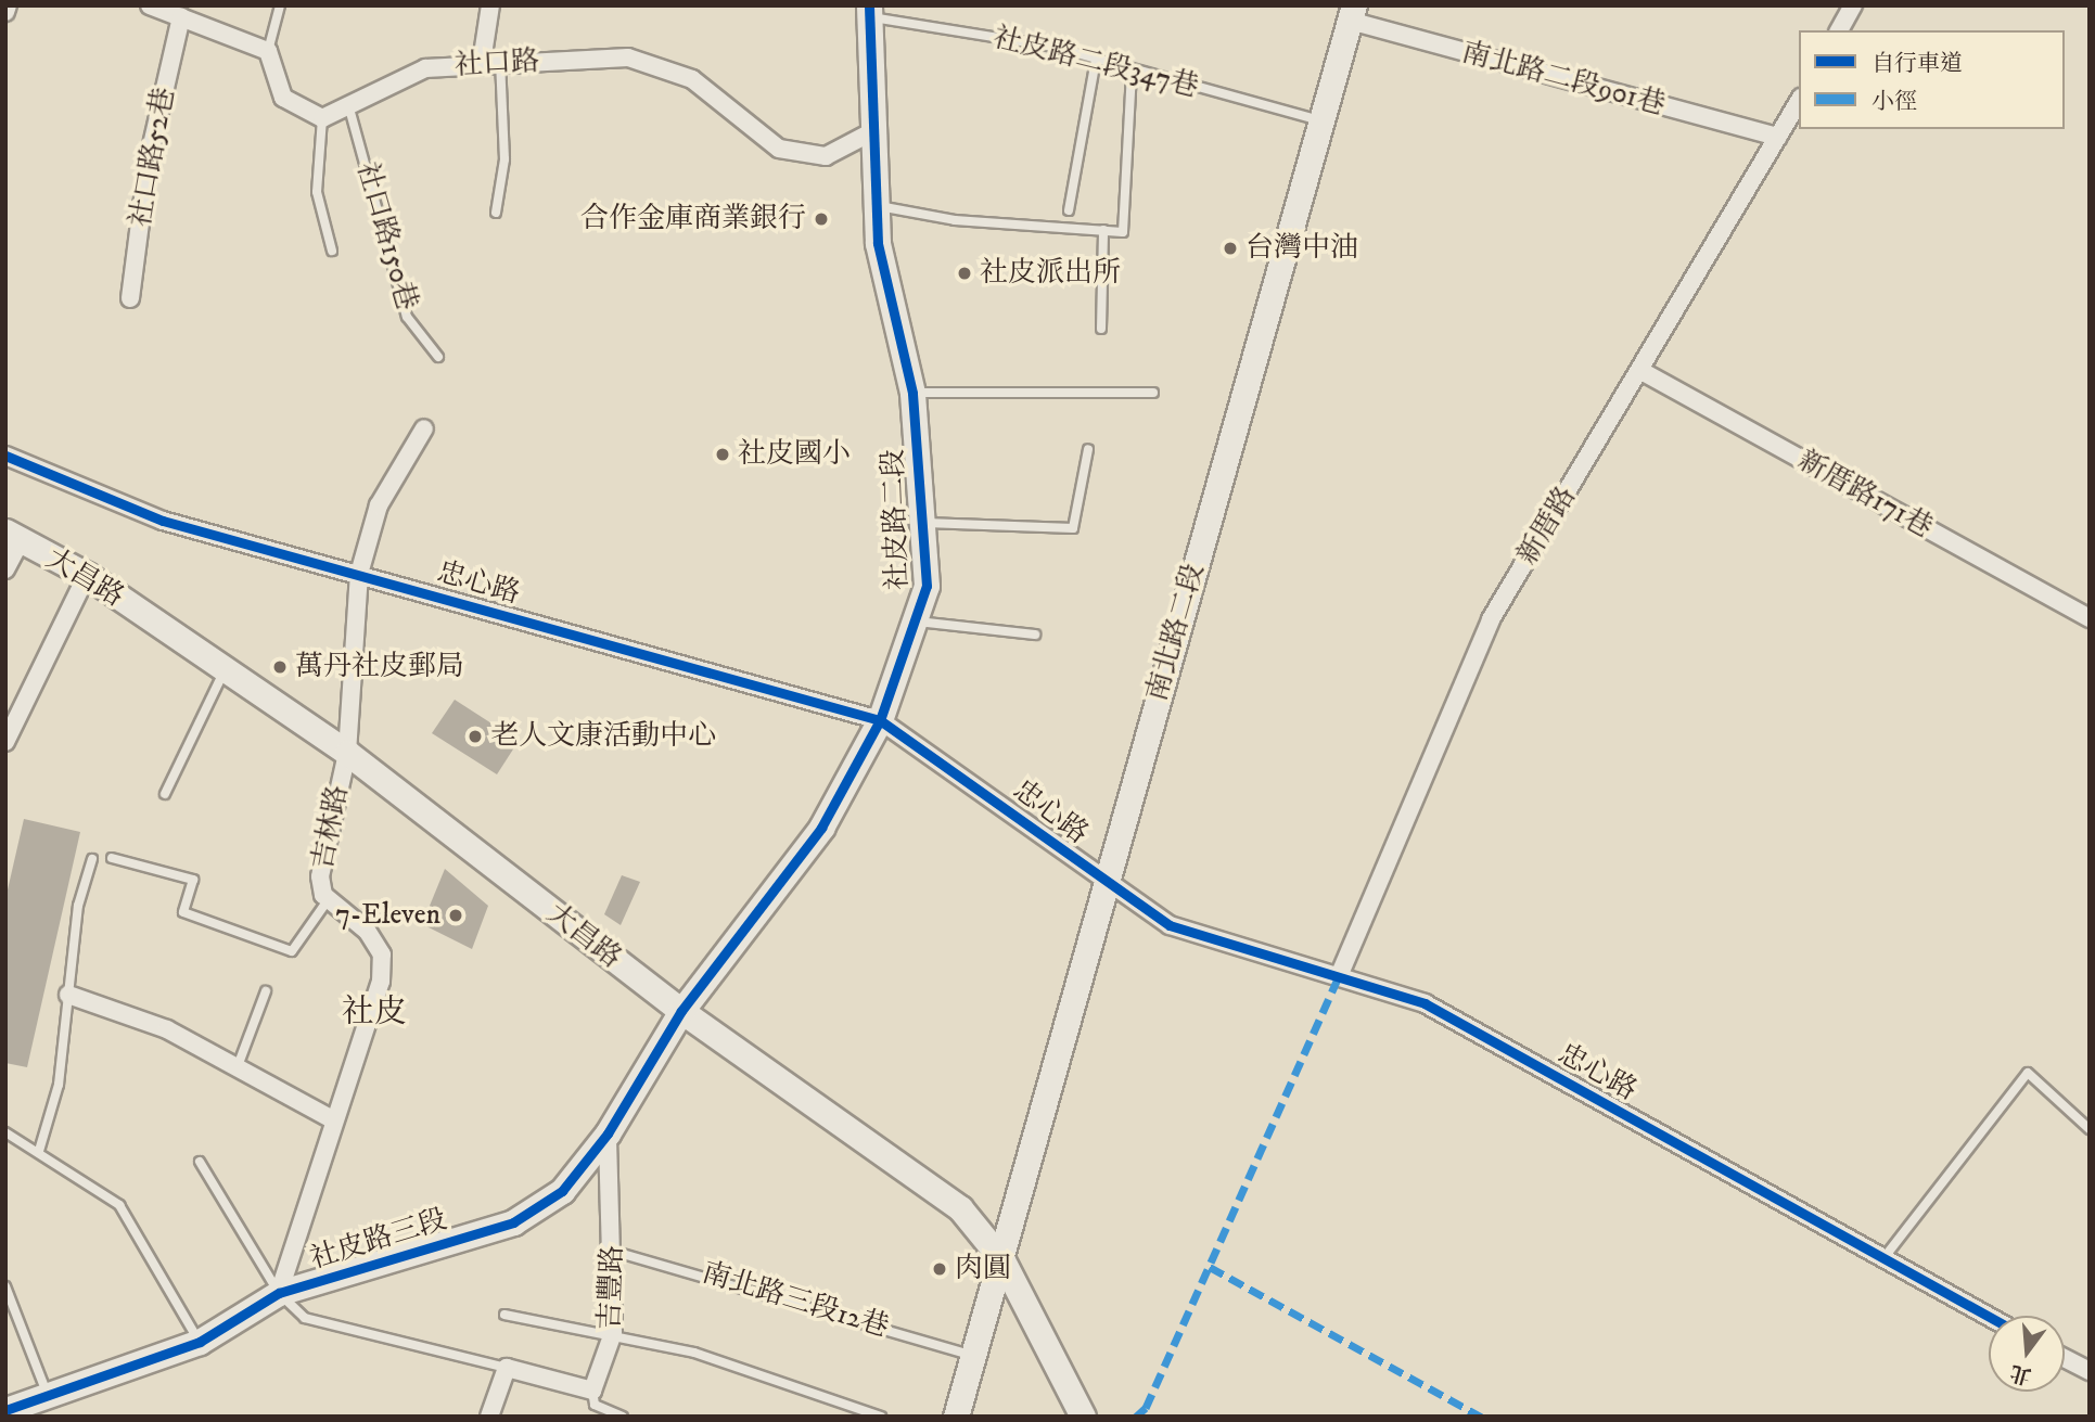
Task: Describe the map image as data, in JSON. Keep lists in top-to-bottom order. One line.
{"streets":{"street":["社口路","南北路二段901巷","社口路52巷","新厝路171巷","社皮路二段","新厝路","大昌路","忠心路","南北路二段","吉林路","社皮路三段","吉豐路"],"lane":["社皮路二段347巷","社口路150巷","南北路三段12巷"]},"crossings":[["社皮路二段347巷","社皮路二段"],["社皮路二段347巷","南北路二段"],["社口路","社口路150巷"],["社口路","社皮路二段"],["南北路二段901巷","新厝路"],["南北路二段901巷","南北路二段"],["新厝路171巷","新厝路"],["社皮路二段","大昌路"],["社皮路二段","忠心路"],["社皮路二段","社皮路三段"],["新厝路","忠心路"],["大昌路","南北路二段"],["大昌路","吉林路"],["大昌路","社皮路三段"],["忠心路","南北路二段"],["忠心路","吉林路"],["南北路二段","南北路三段12巷"],["吉林路","社皮路三段"],["社皮路三段","吉豐路"],["吉豐路","南北路三段12巷"]],"districts":["社皮"],"places":["合作金庫商業銀行","台灣中油","社皮派出所","社皮國小","萬丹社皮郵局","老人文康活動中心","7-Eleven","肉圓"],"legend":["自行車道","小徑"],"north":"bottom"}
